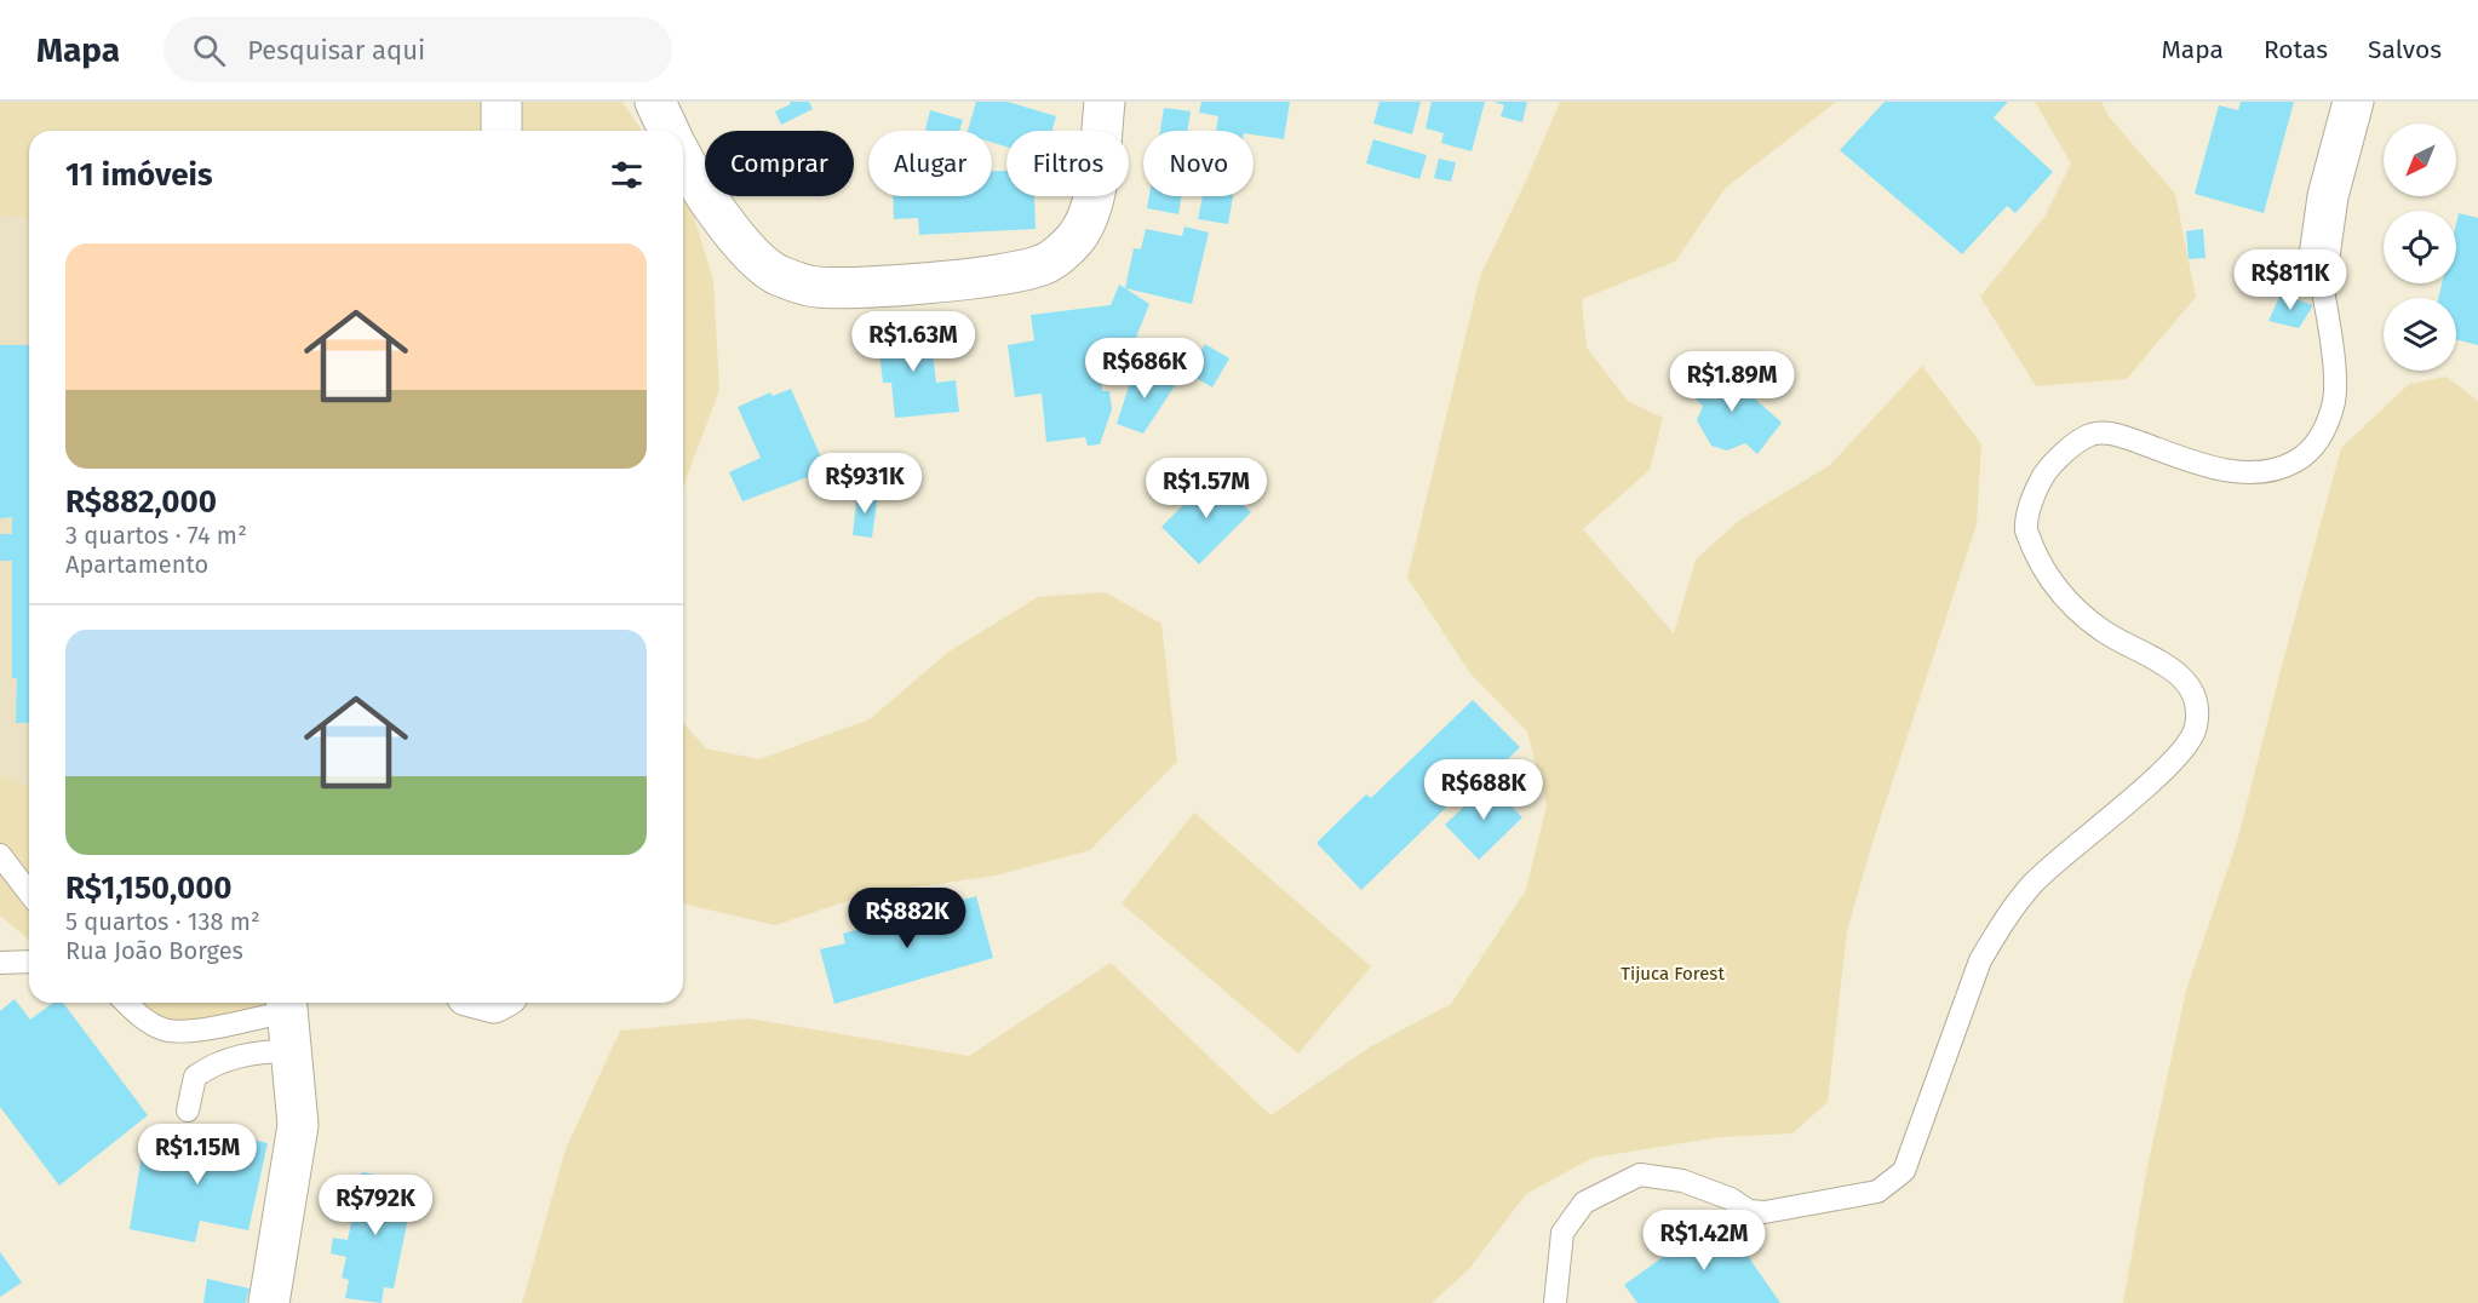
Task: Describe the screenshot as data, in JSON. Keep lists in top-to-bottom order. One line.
{"parks":["Tijuca Forest"],"north":"bottom left","page":{"header":"Mapa","search":"Pesquisar aqui","nav":["Mapa","Rotas","Salvos"],"chip":["Comprar","Alugar","Filtros","Novo"],"heading":"11 imóveis","list":[{"name":"R$882,000","note":"3 quartos · 74 m² · Apartamento"},{"name":"R$1,150,000","note":"5 quartos · 138 m² · Rua João Borges"}],"price":["R$811K","R$1.63M","R$686K","R$1.89M","R$931K","R$1.57M","R$688K","R$882K","R$1.15M","R$792K","R$1.42M"]}}
